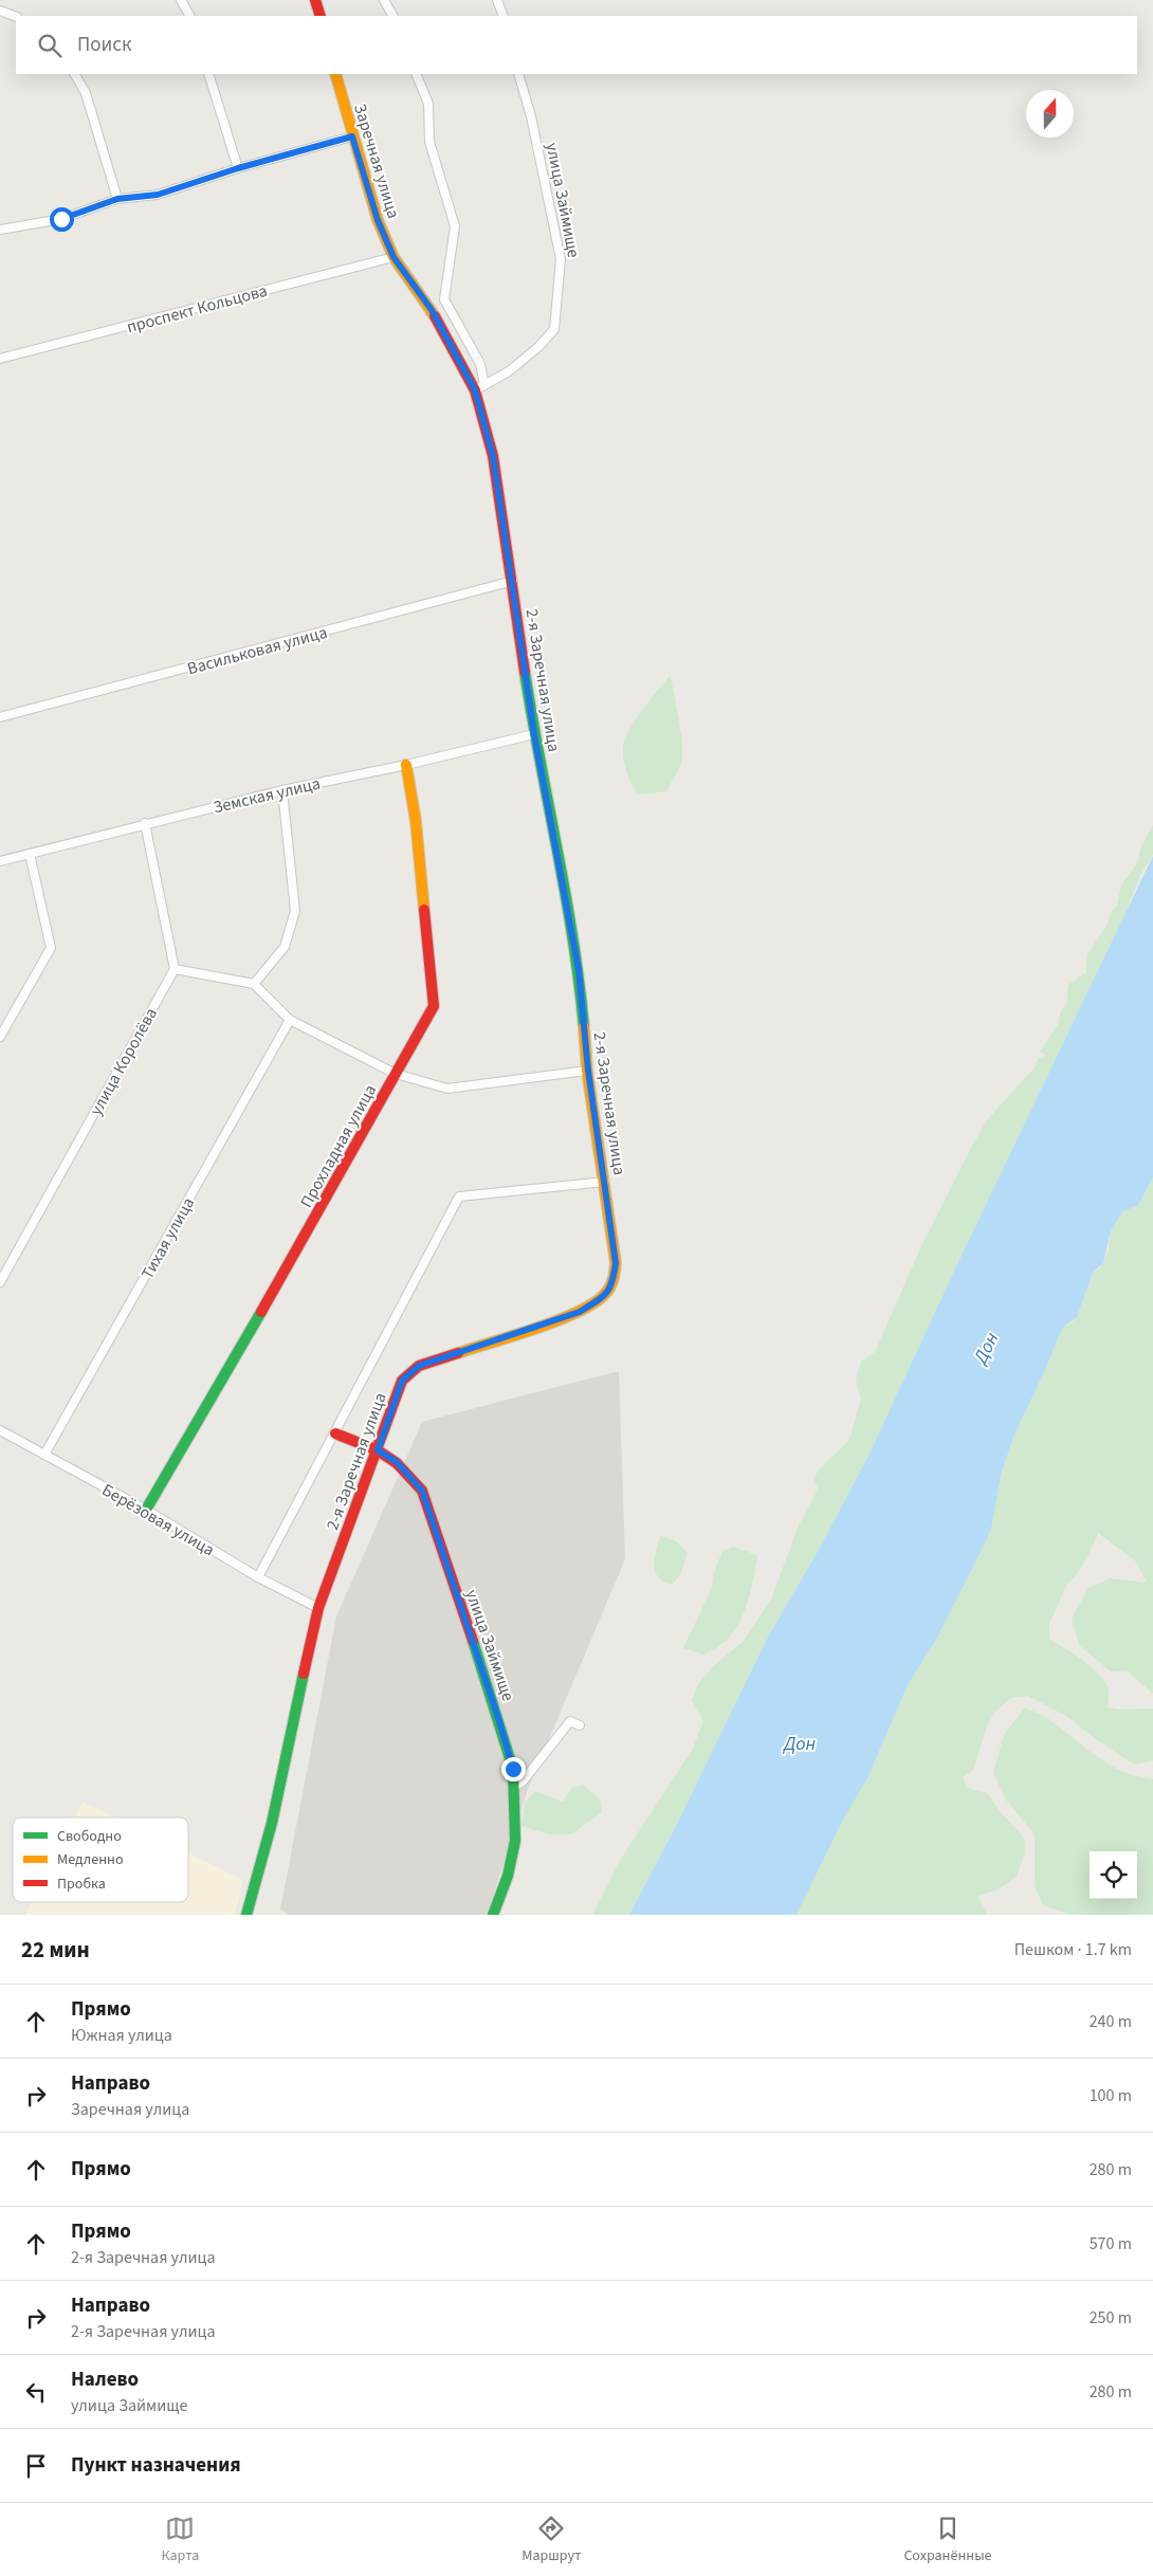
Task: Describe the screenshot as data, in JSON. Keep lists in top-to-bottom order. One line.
{"streets":{"street":["Заречная улица","улица Займище","проспект Кольцова","Васильковая улица","2-я Заречная улица","Земская улица","улица Королёва","Прохладная улица","Тихая улица","Берёзовая улица"]},"crossings":[["Заречная улица","улица Займище"],["Заречная улица","проспект Кольцова"],["Заречная улица","2-я Заречная улица"],["улица Займище","2-я Заречная улица"],["Васильковая улица","2-я Заречная улица"],["2-я Заречная улица","Земская улица"],["2-я Заречная улица","Берёзовая улица"],["Земская улица","Прохладная улица"],["Прохладная улица","Берёзовая улица"],["Тихая улица","Берёзовая улица"]],"water":["Дон"],"legend":["Свободно","Медленно","Пробка"],"north":"top","page":{"search":"Поиск","heading":["22 мин","Пешком · 1.7 km"],"list":[["Прямо","Южная улица","240 m"],["Направо","Заречная улица","100 m"],["Прямо","280 m"],["Прямо","2-я Заречная улица","570 m"],["Направо","2-я Заречная улица","250 m"],["Налево","улица Займище","280 m"],"Пункт назначения"],"nav":["Карта","Маршрут","Сохранённые"]}}
